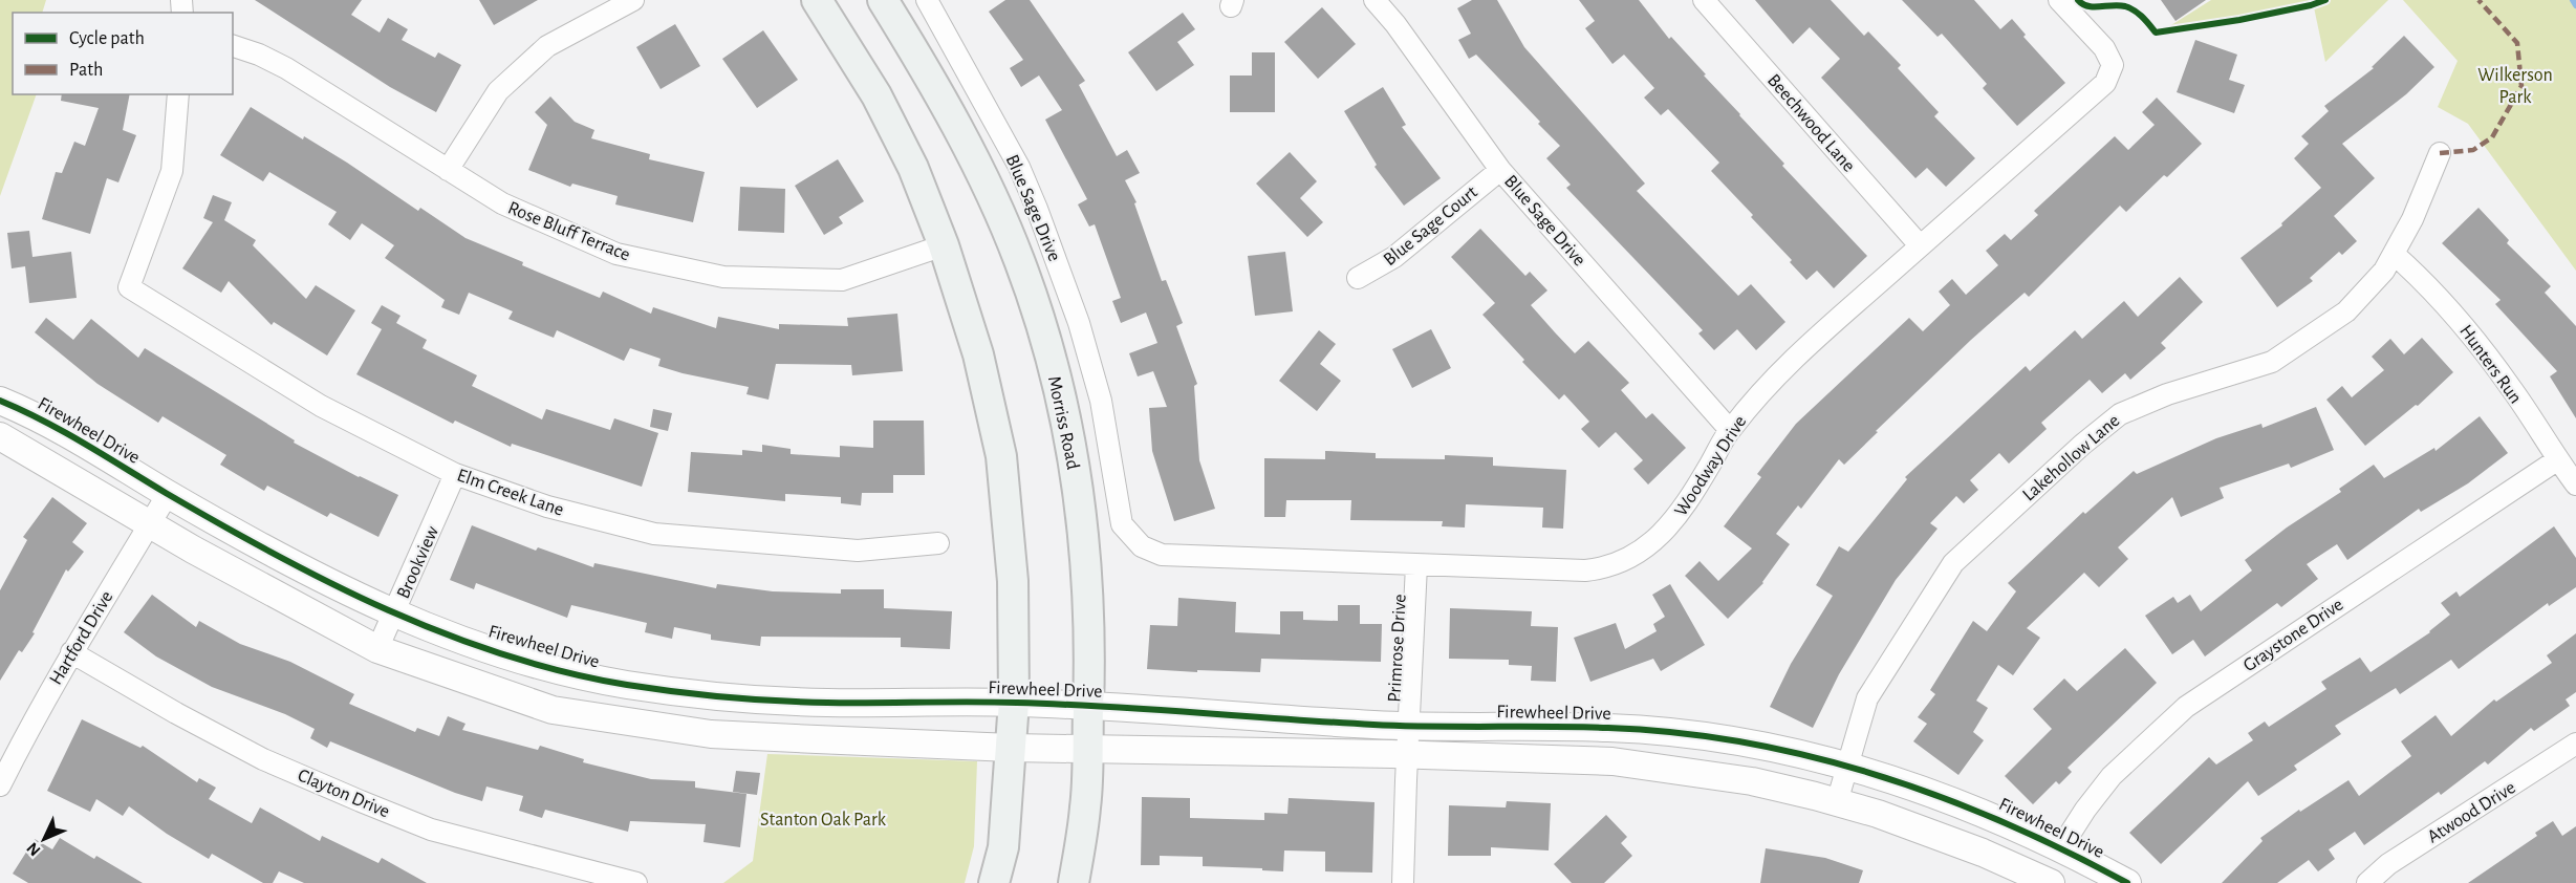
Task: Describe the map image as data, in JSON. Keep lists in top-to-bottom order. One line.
{"streets":{"main road":["Morriss Road"],"street":["Beechwood Lane","Blue Sage Drive","Blue Sage Court","Rose Bluff Terrace","Hunters Run","Firewheel Drive","Lakehollow Lane","Woodway Drive","Elm Creek Lane","Brookview","Graystone Drive","Hartford Drive","Primrose Drive","Clayton Drive","Atwood Drive"]},"crossings":[["Beechwood Lane","Woodway Drive"],["Blue Sage Drive","Blue Sage Court"],["Blue Sage Drive","Woodway Drive"],["Hunters Run","Lakehollow Lane"],["Hunters Run","Graystone Drive"],["Morriss Road","Firewheel Drive"],["Firewheel Drive","Lakehollow Lane"],["Firewheel Drive","Brookview"],["Firewheel Drive","Graystone Drive"],["Firewheel Drive","Hartford Drive"],["Firewheel Drive","Primrose Drive"],["Woodway Drive","Primrose Drive"],["Elm Creek Lane","Brookview"],["Hartford Drive","Clayton Drive"]],"parks":["Wilkerson Park","Stanton Oak Park"],"legend":["Cycle path","Path"],"north":"bottom left"}
